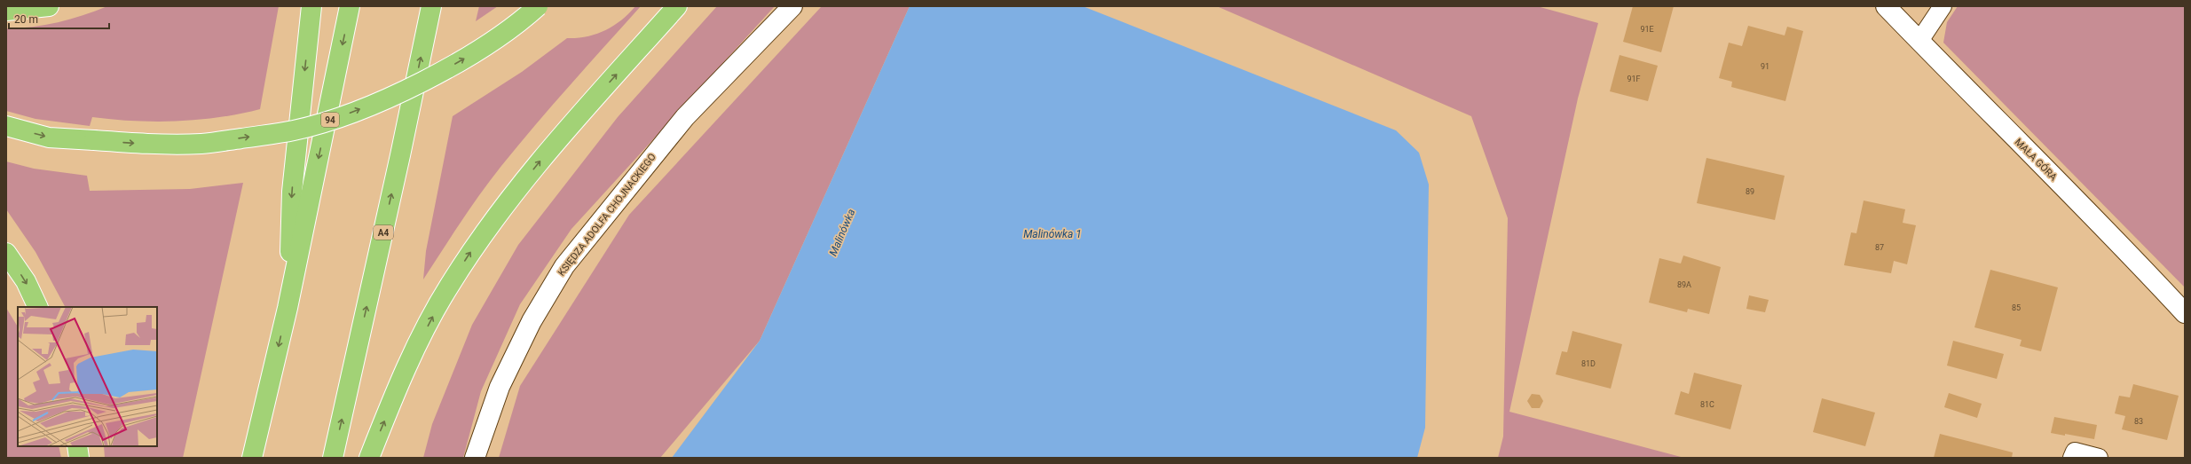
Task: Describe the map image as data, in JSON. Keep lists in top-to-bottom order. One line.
{"streets":{"highway":["94","A4"],"street":["MAŁA GÓRA","KSIĘDZA ADOLFA CHOJNACKIEGO"]},"water":["Malinówka","Malinówka 1"],"house_numbers":["91E","91","91F","89","87","89A","85","81D","81C","83"],"scale_bar":"20 m"}
